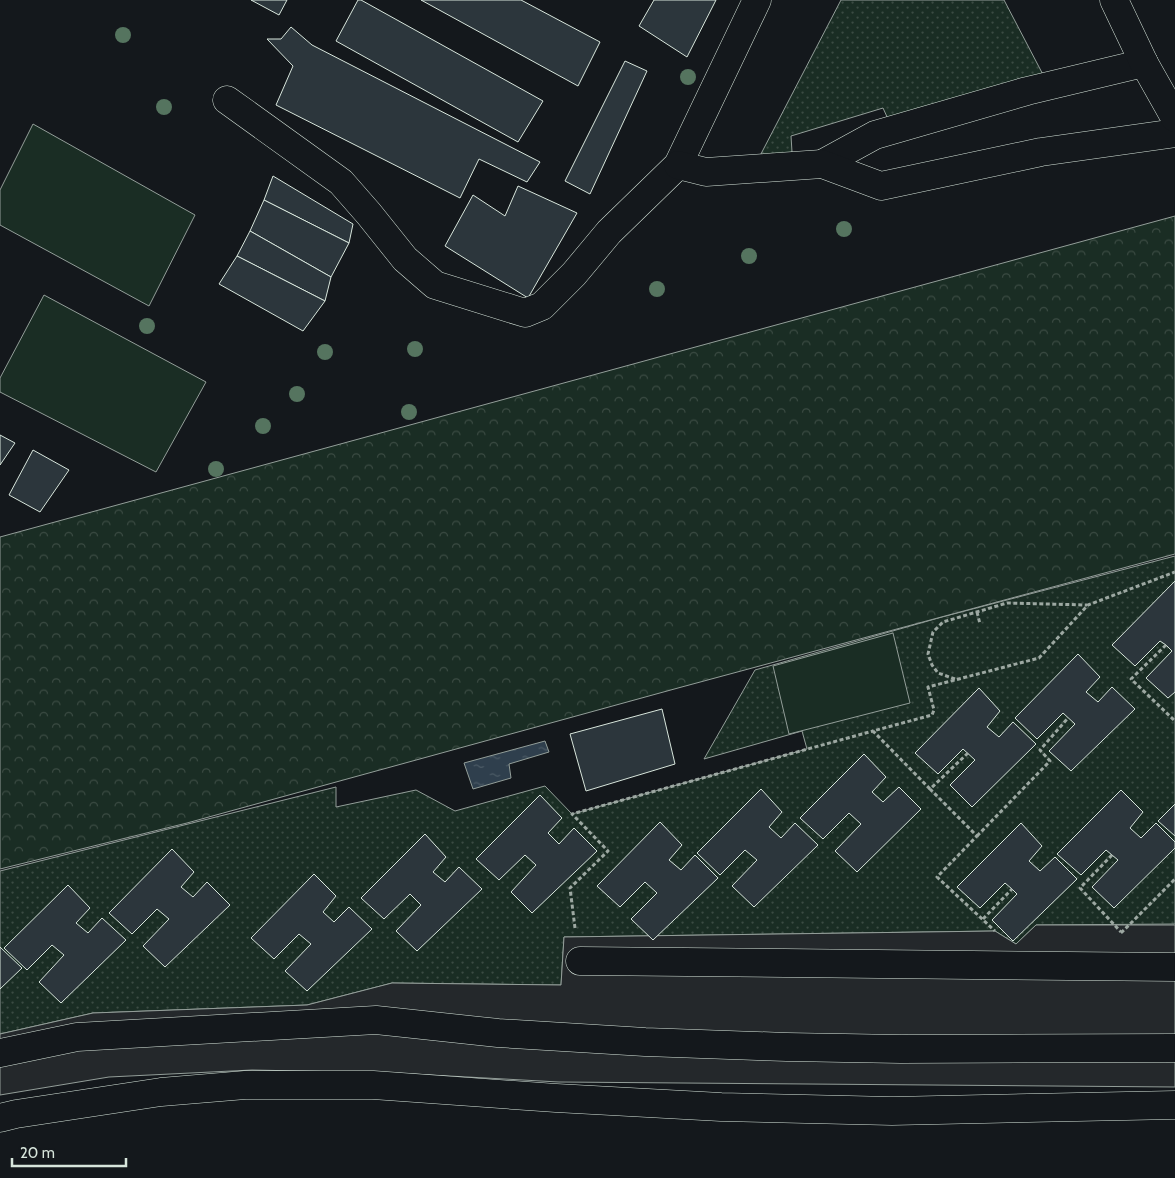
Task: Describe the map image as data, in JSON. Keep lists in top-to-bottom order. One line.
{"scale_bar":"20 m"}
